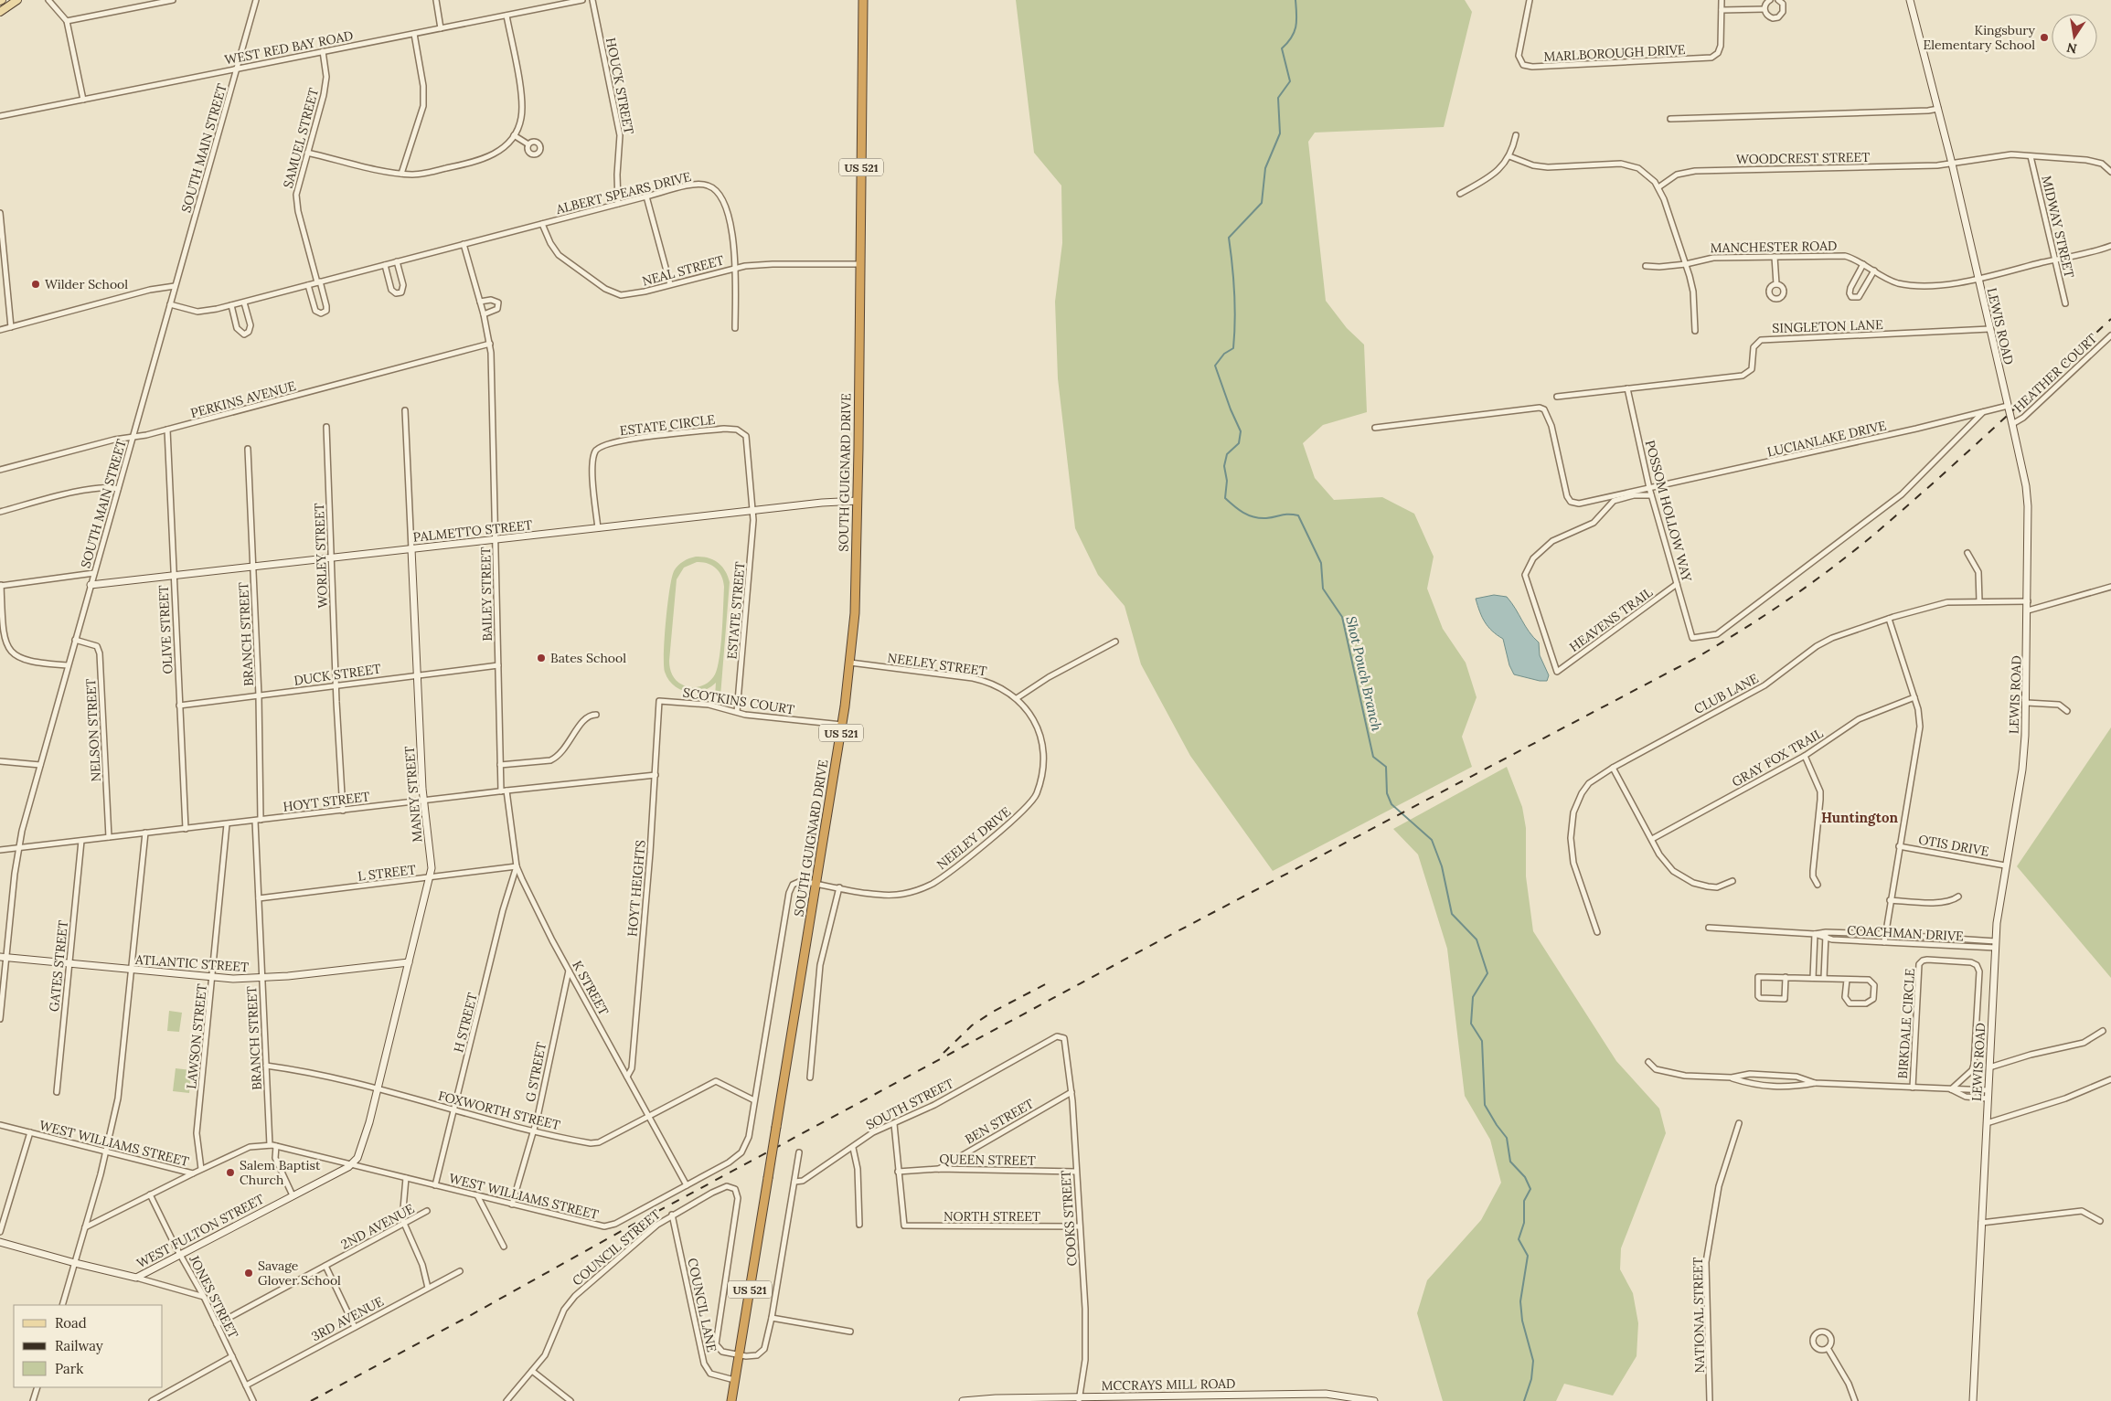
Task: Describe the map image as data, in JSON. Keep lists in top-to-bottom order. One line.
{"streets":{"highway":["US 521","SOUTH GUIGNARD DRIVE"],"street":["WEST RED BAY ROAD","MARLBOROUGH DRIVE","HOUCK STREET","SAMUEL STREET","SOUTH MAIN STREET","WOODCREST STREET","ALBERT SPEARS DRIVE","MIDWAY STREET","MANCHESTER ROAD","NEAL STREET","SINGLETON LANE","LEWIS ROAD","HEATHER COURT","PERKINS AVENUE","ESTATE CIRCLE","LUCIANLAKE DRIVE","POSSOM HOLLOW WAY","PALMETTO STREET","WORLEY STREET","BAILEY STREET","ESTATE STREET","HEAVENS TRAIL","OLIVE STREET","BRANCH STREET","NEELEY STREET","DUCK STREET","CLUB LANE","SCOTKINS COURT","NELSON STREET","GRAY FOX TRAIL","MANEY STREET","HOYT STREET","NEELEY DRIVE","OTIS DRIVE","L STREET","HOYT HEIGHTS","COACHMAN DRIVE","ATLANTIC STREET","GATES STREET","K STREET","H STREET","BIRKDALE CIRCLE","LAWSON STREET","G STREET","SOUTH STREET","FOXWORTH STREET","BEN STREET","WEST WILLIAMS STREET","QUEEN STREET","NORTH STREET","COOKS STREET","2ND AVENUE","WEST FULTON STREET","COUNCIL STREET","JONES STREET","COUNCIL LANE","NATIONAL STREET","3RD AVENUE","MCCRAYS MILL ROAD"]},"crossings":[["WEST RED BAY ROAD","SAMUEL STREET"],["WEST RED BAY ROAD","SOUTH MAIN STREET"],["HOUCK STREET","ALBERT SPEARS DRIVE"],["SAMUEL STREET","ALBERT SPEARS DRIVE"],["SOUTH MAIN STREET","ALBERT SPEARS DRIVE"],["SOUTH MAIN STREET","PERKINS AVENUE"],["SOUTH MAIN STREET","PALMETTO STREET"],["SOUTH MAIN STREET","NELSON STREET"],["SOUTH MAIN STREET","HOYT STREET"],["SOUTH MAIN STREET","ATLANTIC STREET"],["WOODCREST STREET","MIDWAY STREET"],["WOODCREST STREET","LEWIS ROAD"],["ALBERT SPEARS DRIVE","NEAL STREET"],["ALBERT SPEARS DRIVE","BAILEY STREET"],["MIDWAY STREET","MANCHESTER ROAD"],["MANCHESTER ROAD","LEWIS ROAD"],["NEAL STREET","SOUTH GUIGNARD DRIVE"],["SINGLETON LANE","LEWIS ROAD"],["SINGLETON LANE","POSSOM HOLLOW WAY"],["LEWIS ROAD","HEATHER COURT"],["LEWIS ROAD","LUCIANLAKE DRIVE"],["LEWIS ROAD","CLUB LANE"],["LEWIS ROAD","OTIS DRIVE"],["LEWIS ROAD","COACHMAN DRIVE"],["PERKINS AVENUE","BAILEY STREET"],["PERKINS AVENUE","OLIVE STREET"],["ESTATE CIRCLE","PALMETTO STREET"],["ESTATE CIRCLE","ESTATE STREET"],["LUCIANLAKE DRIVE","POSSOM HOLLOW WAY"],["SOUTH GUIGNARD DRIVE","PALMETTO STREET"],["SOUTH GUIGNARD DRIVE","NEELEY STREET"],["SOUTH GUIGNARD DRIVE","SCOTKINS COURT"],["SOUTH GUIGNARD DRIVE","NEELEY DRIVE"],["SOUTH GUIGNARD DRIVE","WEST WILLIAMS STREET"],["SOUTH GUIGNARD DRIVE","COUNCIL STREET"],["SOUTH GUIGNARD DRIVE","COUNCIL LANE"],["POSSOM HOLLOW WAY","HEAVENS TRAIL"],["PALMETTO STREET","WORLEY STREET"],["PALMETTO STREET","BAILEY STREET"],["PALMETTO STREET","ESTATE STREET"],["PALMETTO STREET","OLIVE STREET"],["PALMETTO STREET","BRANCH STREET"],["PALMETTO STREET","MANEY STREET"],["WORLEY STREET","DUCK STREET"],["WORLEY STREET","HOYT STREET"],["BAILEY STREET","DUCK STREET"],["BAILEY STREET","HOYT STREET"],["BAILEY STREET","K STREET"],["ESTATE STREET","SCOTKINS COURT"],["OLIVE STREET","DUCK STREET"],["OLIVE STREET","HOYT STREET"],["BRANCH STREET","DUCK STREET"],["BRANCH STREET","HOYT STREET"],["BRANCH STREET","L STREET"],["BRANCH STREET","ATLANTIC STREET"],["BRANCH STREET","FOXWORTH STREET"],["BRANCH STREET","WEST WILLIAMS STREET"],["NEELEY STREET","NEELEY DRIVE"],["DUCK STREET","MANEY STREET"],["SCOTKINS COURT","HOYT HEIGHTS"],["NELSON STREET","HOYT STREET"],["MANEY STREET","HOYT STREET"],["MANEY STREET","L STREET"],["MANEY STREET","ATLANTIC STREET"],["MANEY STREET","FOXWORTH STREET"],["MANEY STREET","WEST WILLIAMS STREET"],["MANEY STREET","WEST FULTON STREET"],["HOYT STREET","HOYT HEIGHTS"],["HOYT STREET","GATES STREET"],["HOYT STREET","K STREET"],["HOYT STREET","LAWSON STREET"],["NEELEY DRIVE","WEST WILLIAMS STREET"],["L STREET","K STREET"],["L STREET","H STREET"],["HOYT HEIGHTS","K STREET"],["ATLANTIC STREET","GATES STREET"],["ATLANTIC STREET","LAWSON STREET"],["K STREET","H STREET"],["K STREET","G STREET"],["K STREET","FOXWORTH STREET"],["K STREET","WEST WILLIAMS STREET"],["H STREET","FOXWORTH STREET"],["H STREET","WEST WILLIAMS STREET"],["LAWSON STREET","WEST WILLIAMS STREET"],["G STREET","FOXWORTH STREET"],["G STREET","WEST WILLIAMS STREET"],["SOUTH STREET","COOKS STREET"],["FOXWORTH STREET","WEST WILLIAMS STREET"],["BEN STREET","QUEEN STREET"],["BEN STREET","COOKS STREET"],["WEST WILLIAMS STREET","WEST FULTON STREET"],["QUEEN STREET","NORTH STREET"],["QUEEN STREET","COOKS STREET"],["NORTH STREET","COOKS STREET"],["COOKS STREET","MCCRAYS MILL ROAD"],["2ND AVENUE","JONES STREET"],["WEST FULTON STREET","JONES STREET"],["COUNCIL STREET","COUNCIL LANE"],["JONES STREET","3RD AVENUE"]],"districts":["Huntington"],"water":["Shot Pouch Branch"],"places":["Kingsbury Elementary School","Wilder School","Bates School","Salem Baptist Church","Savage Glover School"],"legend":["Road","Railway","Park"],"north":"bottom"}
